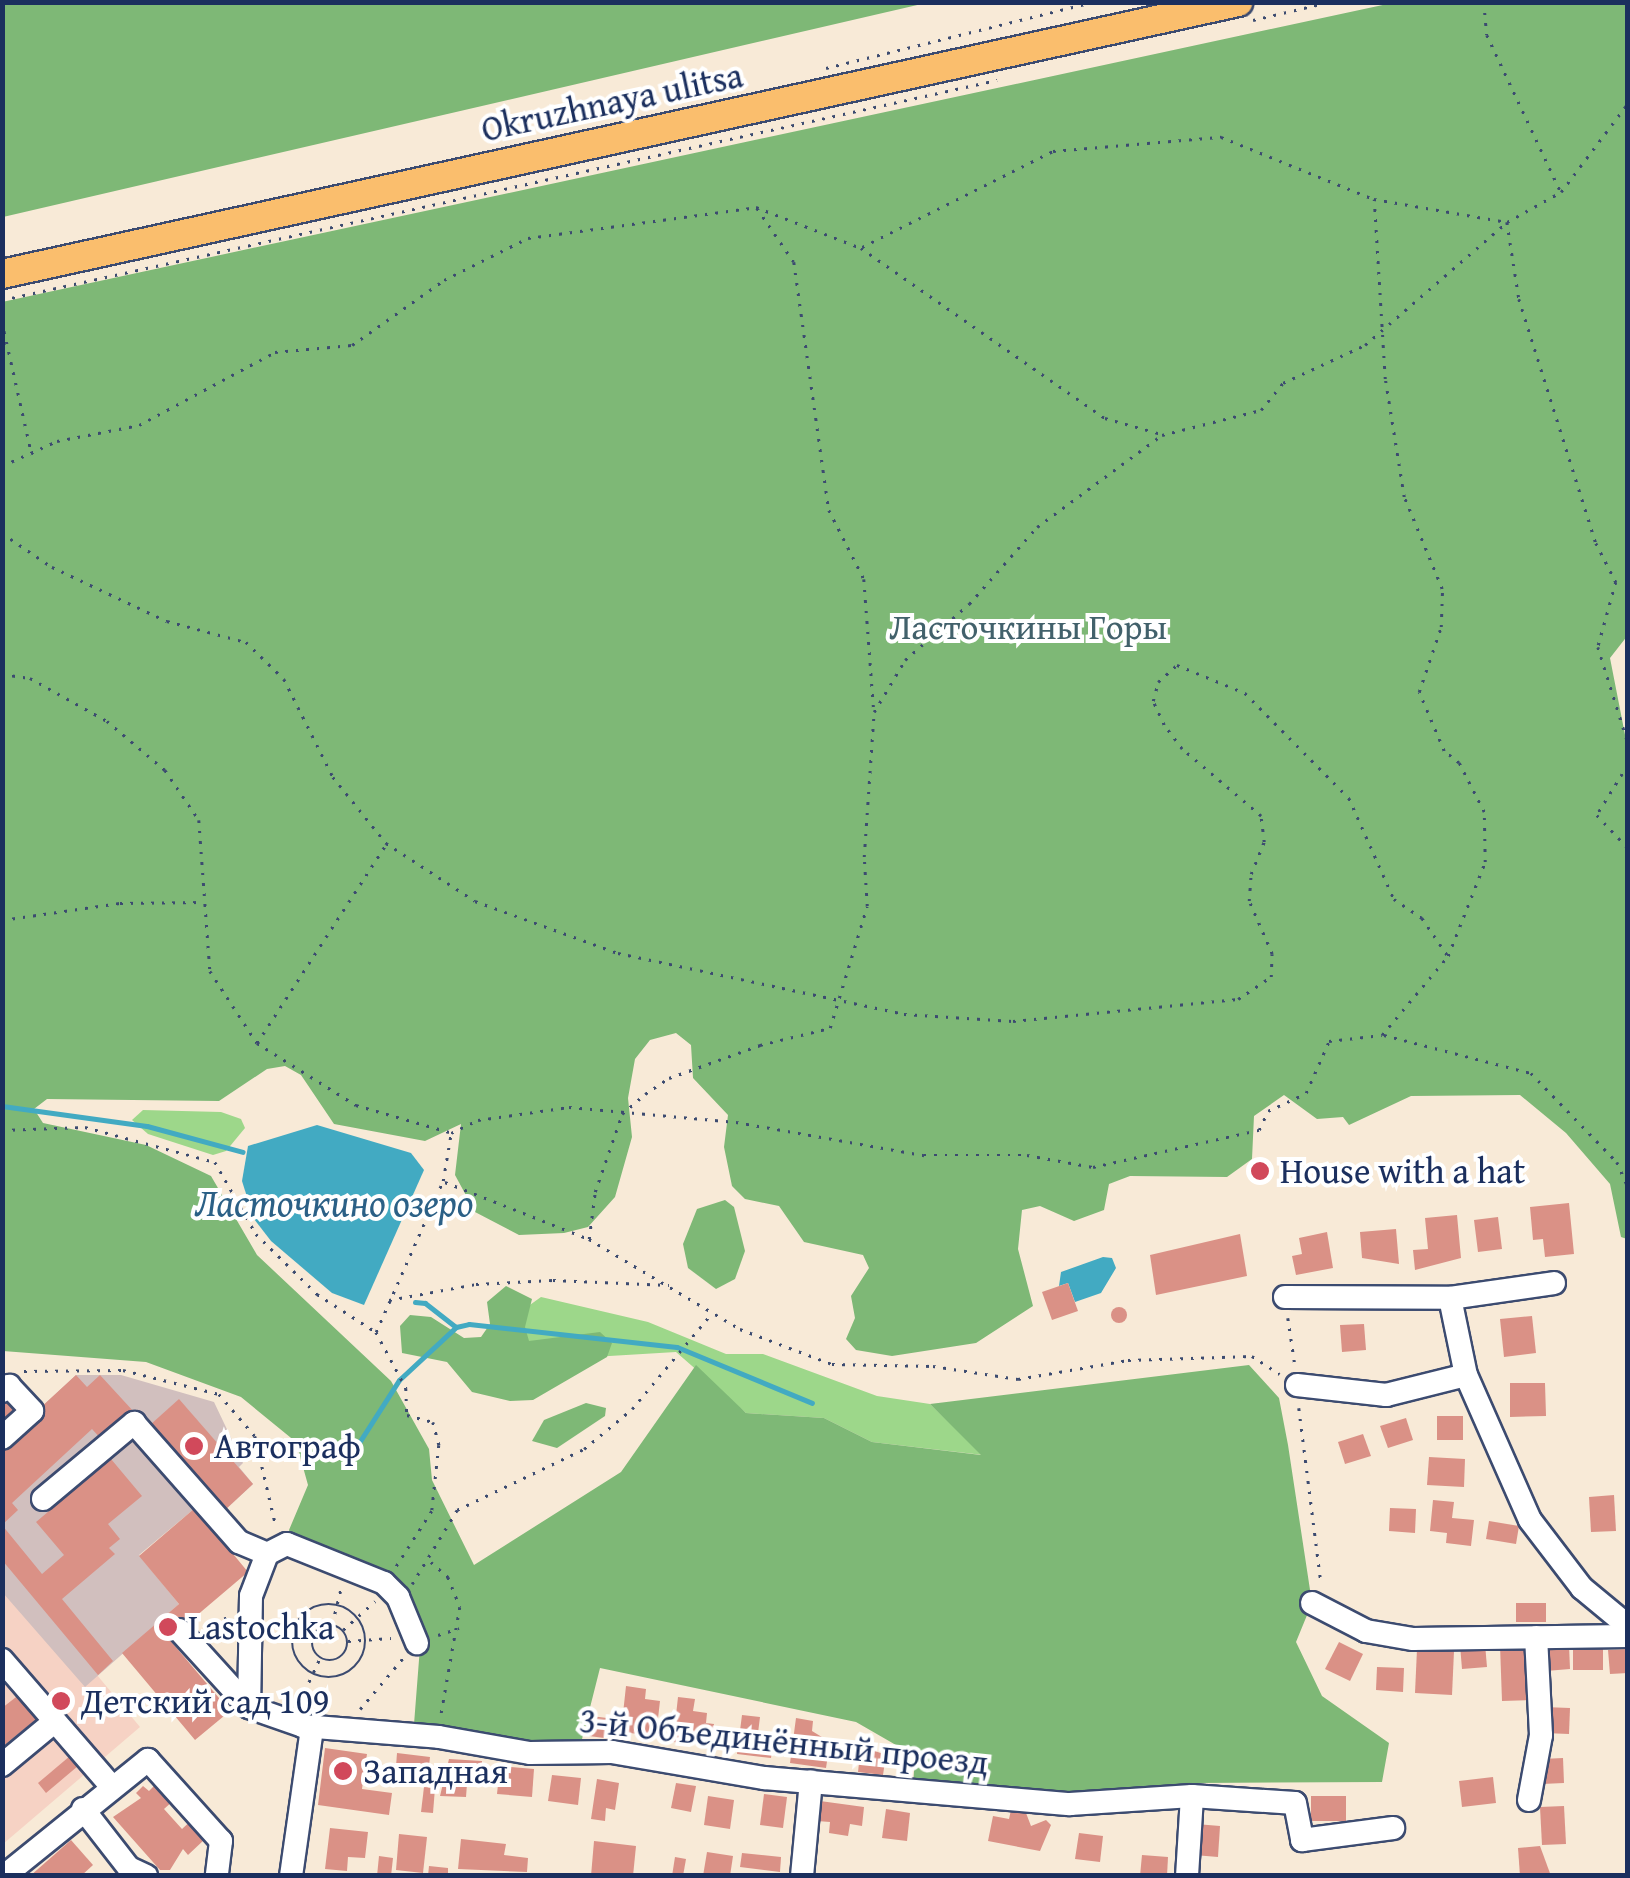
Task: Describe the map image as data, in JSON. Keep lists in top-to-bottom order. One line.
{"streets":{"main road":["Okruzhnaya ulitsa"],"street":["3-й Объединённый проезд"]},"water":["Ласточкино озеро"],"parks":["Ласточкины Горы"],"places":["House with a hat","Автограф","Lastochka","Детский сад 109","Западная"]}
